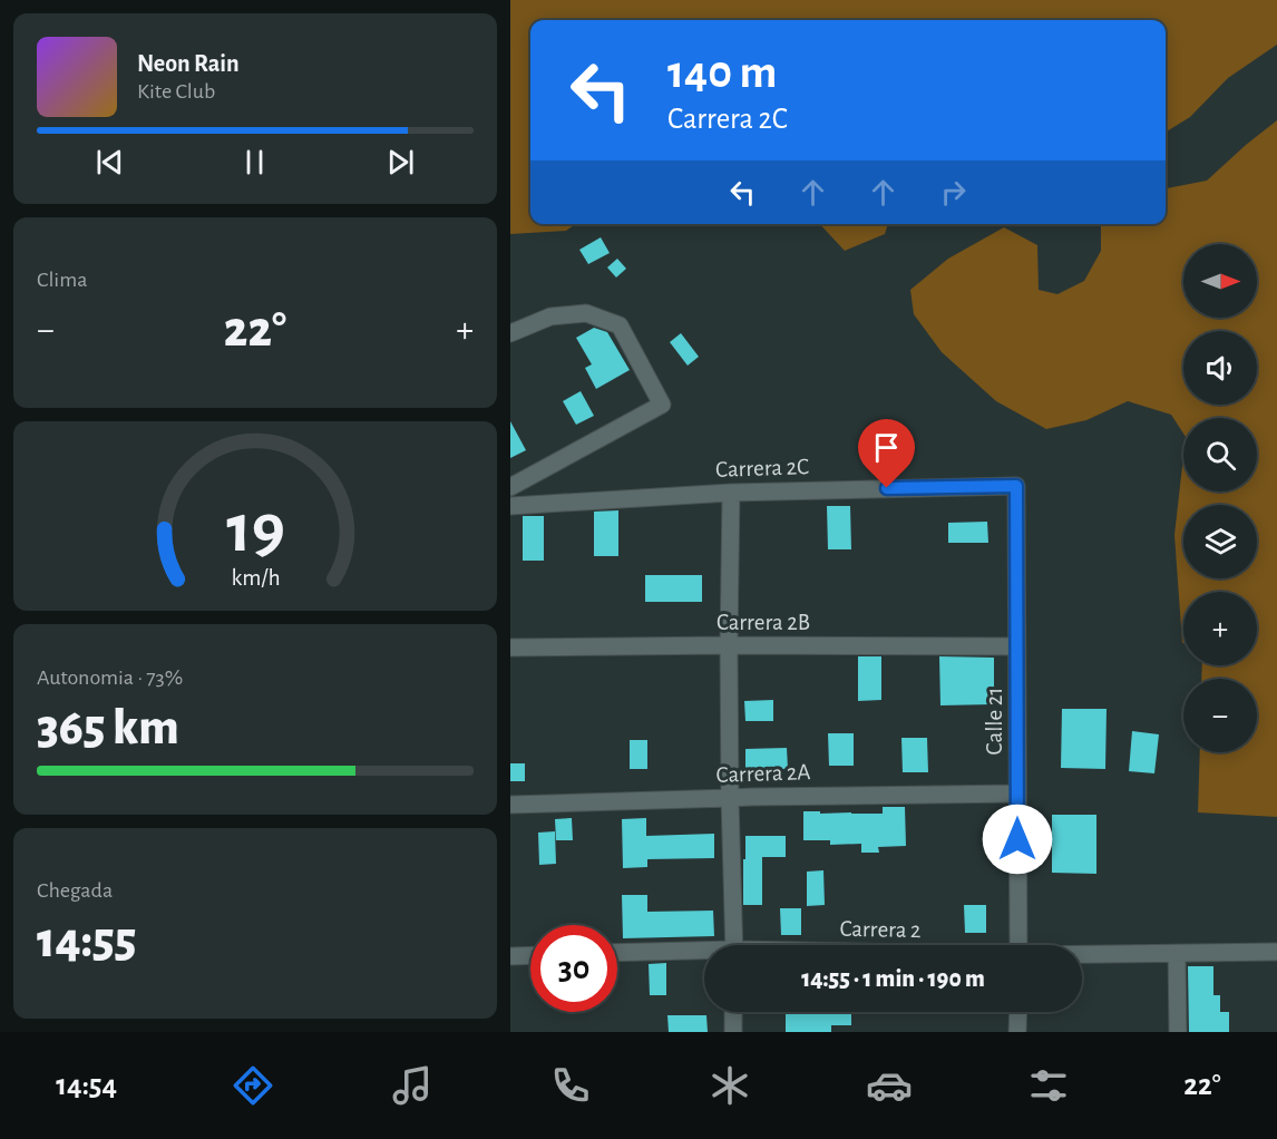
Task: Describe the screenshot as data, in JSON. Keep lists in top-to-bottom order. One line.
{"streets":{"street":["Carrera 2C","Carrera 2B","Calle 21","Carrera 2A","Carrera 2"]},"crossings":[["Carrera 2C","Calle 21"],["Carrera 2B","Calle 21"],["Calle 21","Carrera 2A"]],"north":"right","page":{"turn":["140 m","Carrera 2C"],"song":["Neon Rain","Kite Club"],"tile":["Clima",["Autonomia · 73%","365 km"],["Chegada","14:55"]],"map_buttons":["+","−"],"heat":["−","22°","+"],"limit":"30","trip":"14:55 · 1 min · 190 m","tabs":["14:54","22°"],"gauge":["19","km/h"]}}
